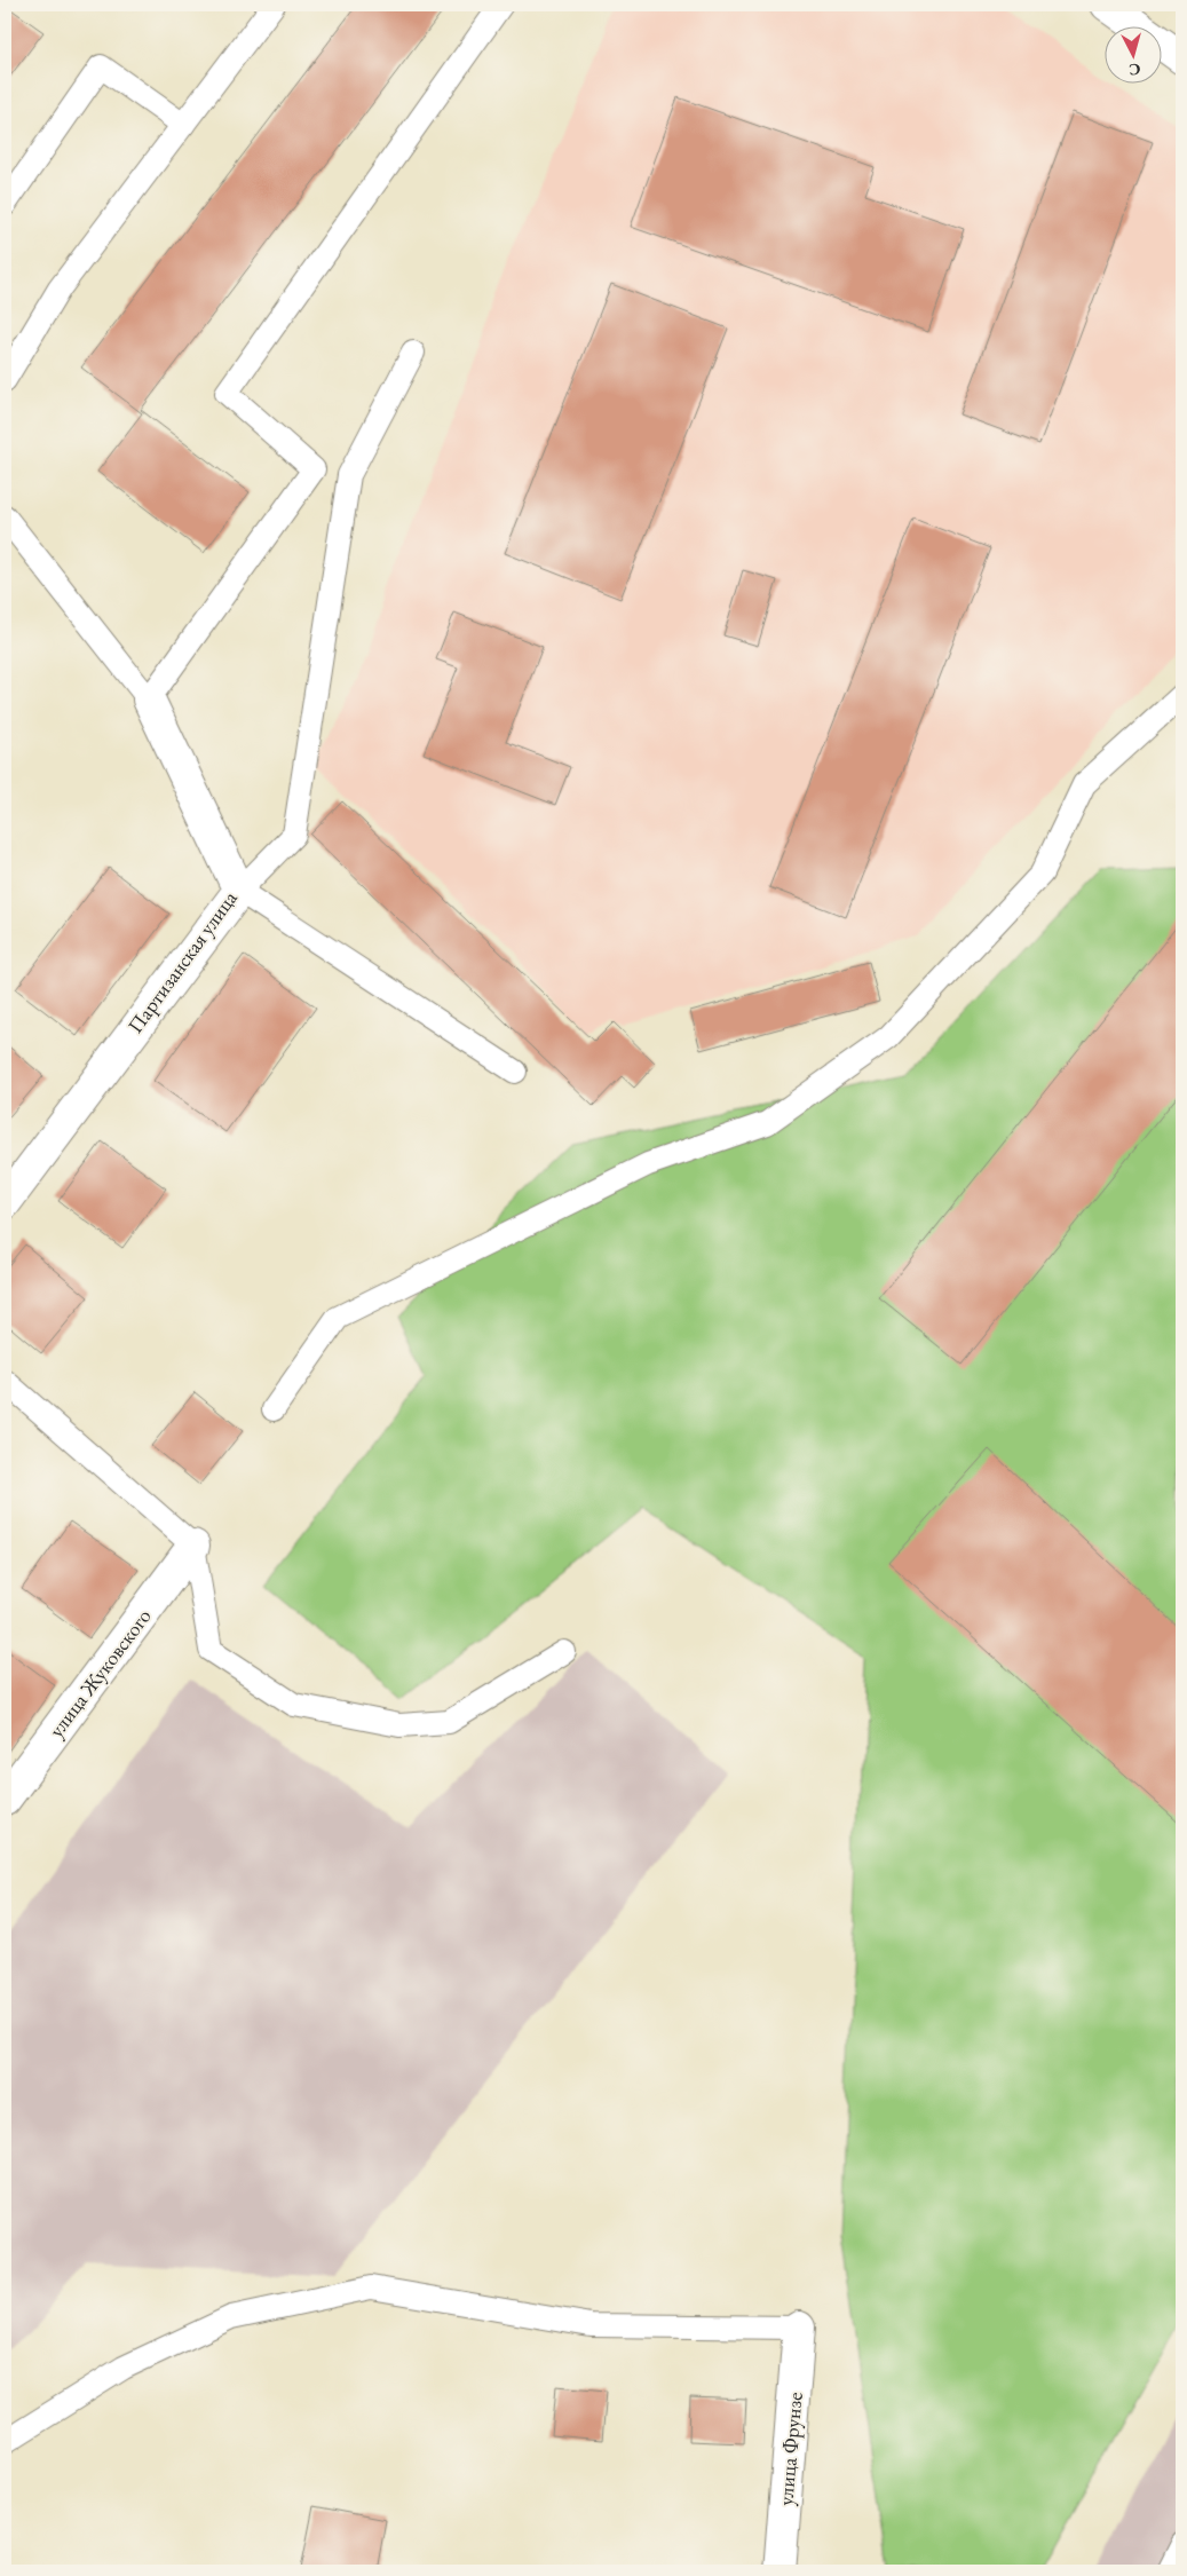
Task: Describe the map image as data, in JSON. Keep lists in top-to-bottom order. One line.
{"streets":{"street":["Партизанская улица","улица Жуковского","улица Фрунзе"]},"north":"bottom"}
